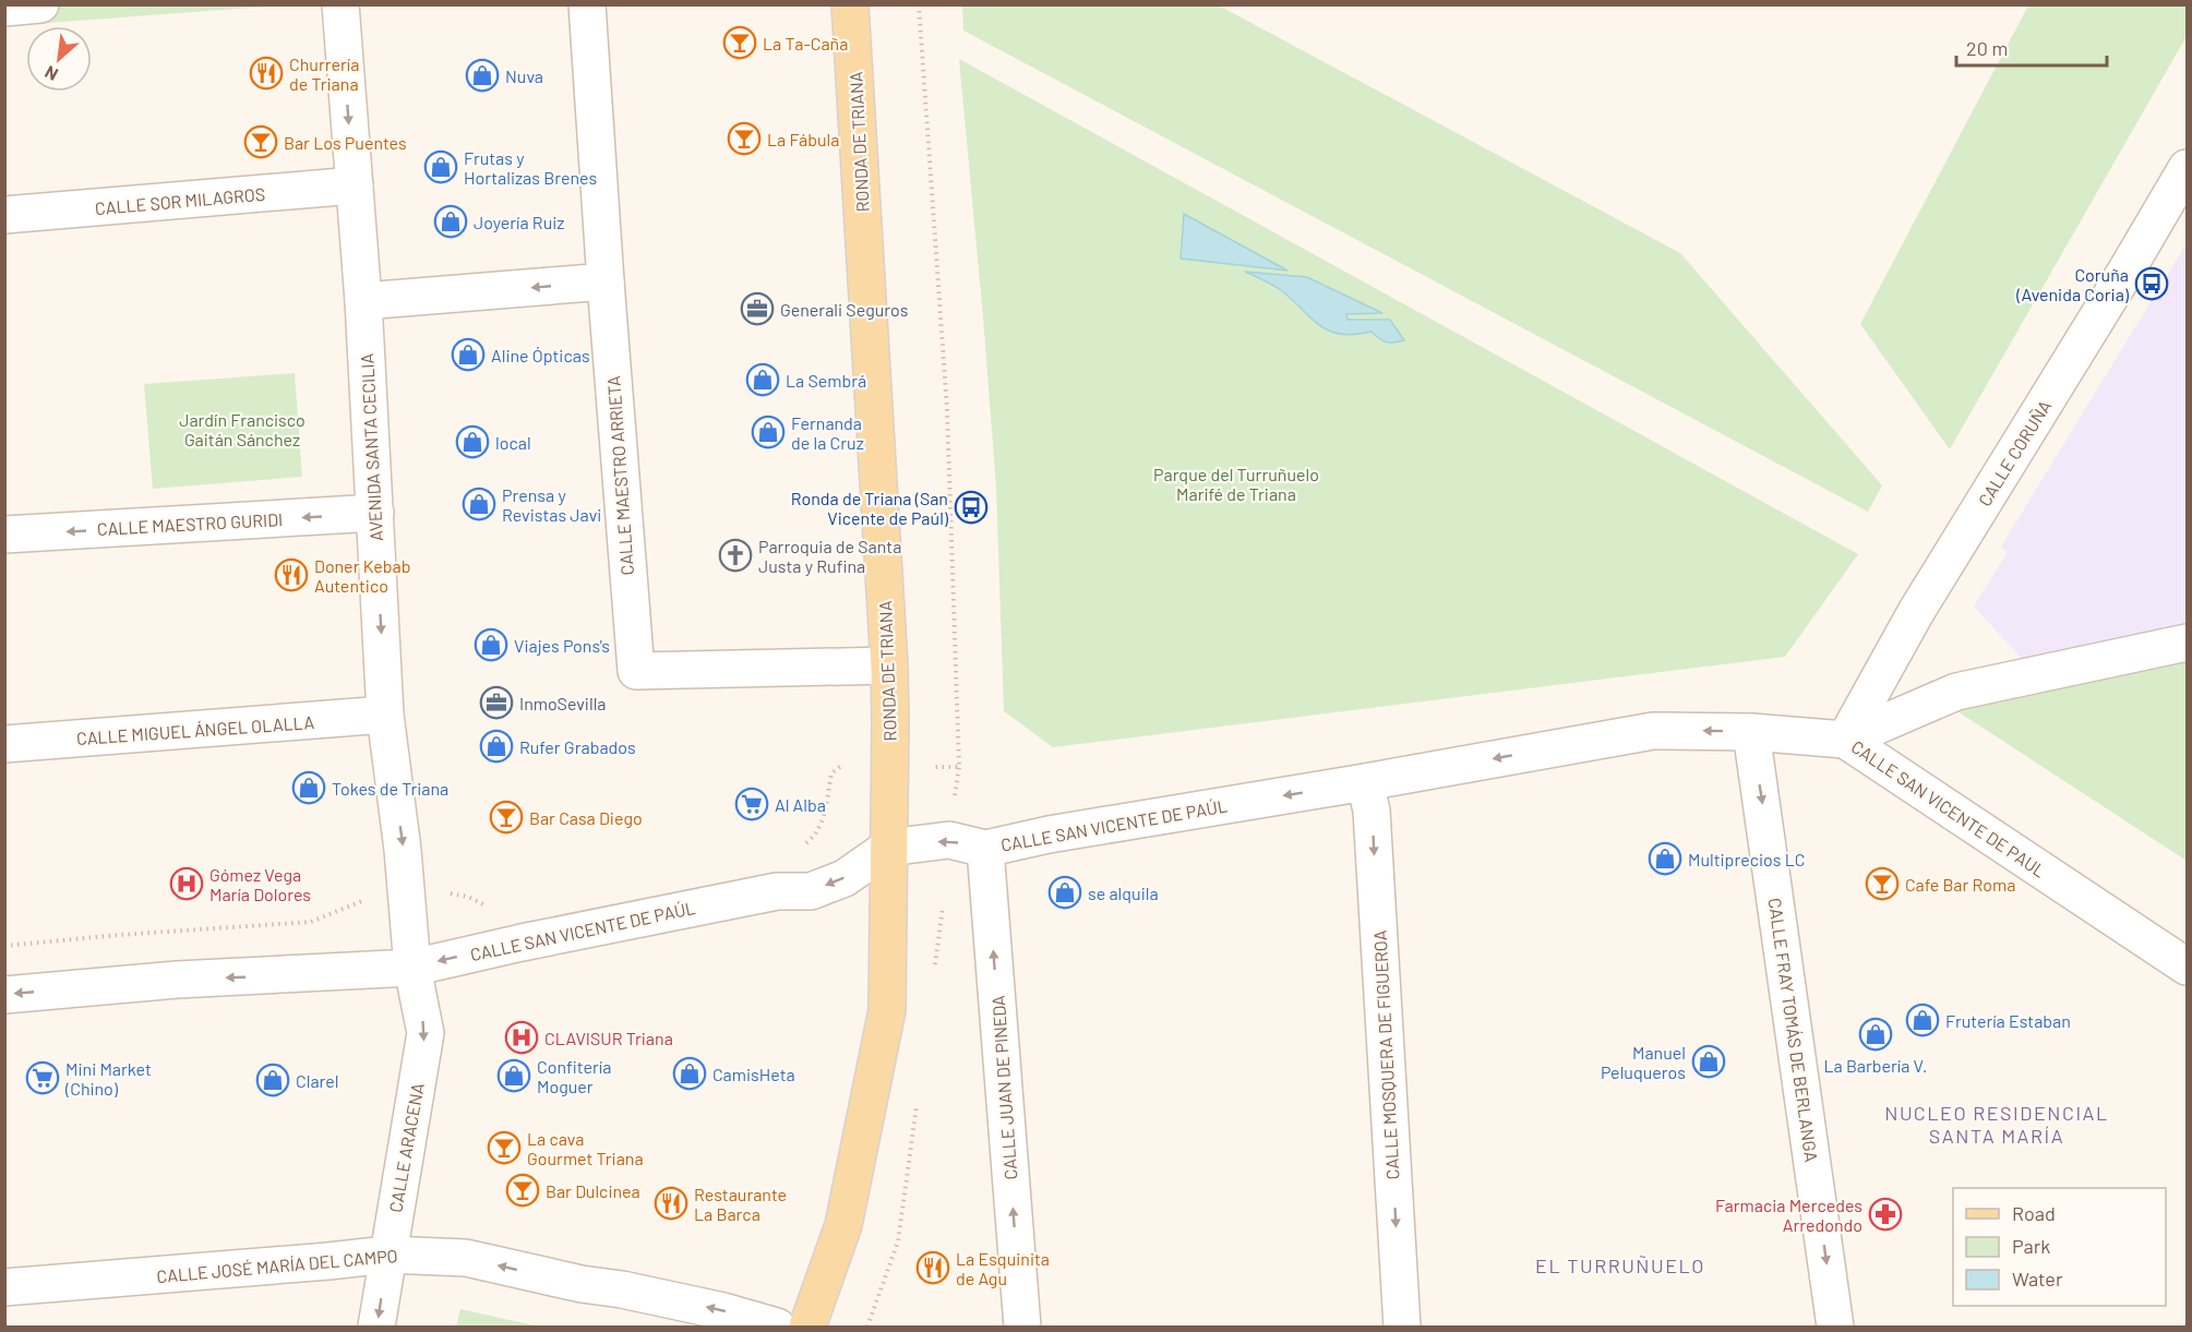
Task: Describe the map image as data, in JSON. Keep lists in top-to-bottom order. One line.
{"streets":{"main road":["RONDA DE TRIANA"],"street":["CALLE SOR MILAGROS","AVENIDA SANTA CECILIA","CALLE CORUÑA","CALLE MAESTRO ARRIETA","CALLE MAESTRO GURIDI","CALLE MIGUEL ÁNGEL OLALLA","CALLE SAN VICENTE DE PAUL","CALLE SAN VICENTE DE PAÚL","CALLE FRAY TOMÁS DE BERLANGA","CALLE MOSQUERA DE FIGUEROA","CALLE JUAN DE PINEDA","CALLE ARACENA","CALLE JOSÉ MARÍA DEL CAMPO"]},"crossings":[["RONDA DE TRIANA","CALLE MAESTRO ARRIETA"],["RONDA DE TRIANA","CALLE SAN VICENTE DE PAÚL"],["CALLE SOR MILAGROS","AVENIDA SANTA CECILIA"],["AVENIDA SANTA CECILIA","CALLE MAESTRO GURIDI"],["AVENIDA SANTA CECILIA","CALLE MIGUEL ÁNGEL OLALLA"],["AVENIDA SANTA CECILIA","CALLE SAN VICENTE DE PAÚL"],["AVENIDA SANTA CECILIA","CALLE ARACENA"],["CALLE CORUÑA","CALLE SAN VICENTE DE PAUL"],["CALLE CORUÑA","CALLE SAN VICENTE DE PAÚL"],["CALLE SAN VICENTE DE PAUL","CALLE SAN VICENTE DE PAÚL"],["CALLE SAN VICENTE DE PAÚL","CALLE FRAY TOMÁS DE BERLANGA"],["CALLE SAN VICENTE DE PAÚL","CALLE MOSQUERA DE FIGUEROA"],["CALLE SAN VICENTE DE PAÚL","CALLE JUAN DE PINEDA"],["CALLE SAN VICENTE DE PAÚL","CALLE ARACENA"],["CALLE ARACENA","CALLE JOSÉ MARÍA DEL CAMPO"]],"one_way":["AVENIDA SANTA CECILIA","CALLE MAESTRO GURIDI","CALLE SAN VICENTE DE PAÚL","CALLE FRAY TOMÁS DE BERLANGA","CALLE MOSQUERA DE FIGUEROA","CALLE JUAN DE PINEDA","CALLE ARACENA","CALLE JOSÉ MARÍA DEL CAMPO"],"districts":["NUCLEO RESIDENCIAL SANTA MARÍA","EL TURRUÑUELO"],"parks":["Jardín Francisco Gaitán Sánchez","Parque del Turruñuelo Marifé de Triana"],"places":{"bar":["La Ta-Caña","La Fábula","Bar Los Puentes","Bar Casa Diego","Cafe Bar Roma","La cava Gourmet Triana","Bar Dulcinea"],"restaurant":["Churrería de Triana","Doner Kebab Autentico","Restaurante La Barca","La Esquinita de Agu"],"shop":["Nuva","Frutas y Hortalizas Brenes","Joyería Ruiz","Aline Ópticas","La Sembrá","Fernanda de la Cruz","local","Prensa y Revistas Javi","Viajes Pons's","Rufer Grabados","Tokes de Triana","Multiprecios LC","se alquila","Frutería Estaban","La Barbería V.","Manuel Peluqueros","CamisHeta","Confitería Moguer","Clarel"],"bus stop":["Coruña (Avenida Coria)","Ronda de Triana (San Vicente de Paúl)"],"office":["Generali Seguros","InmoSevilla"],"church":["Parroquia de Santa Justa y Rufina"],"supermarket":["Al Alba","Mini Market (Chino)"],"hospital":["Gómez Vega María Dolores","CLAVISUR Triana"],"pharmacy":["Farmacia Mercedes Arredondo"]},"legend":["Road","Park","Water"],"scale_bar":"20 m","north":"bottom left"}
